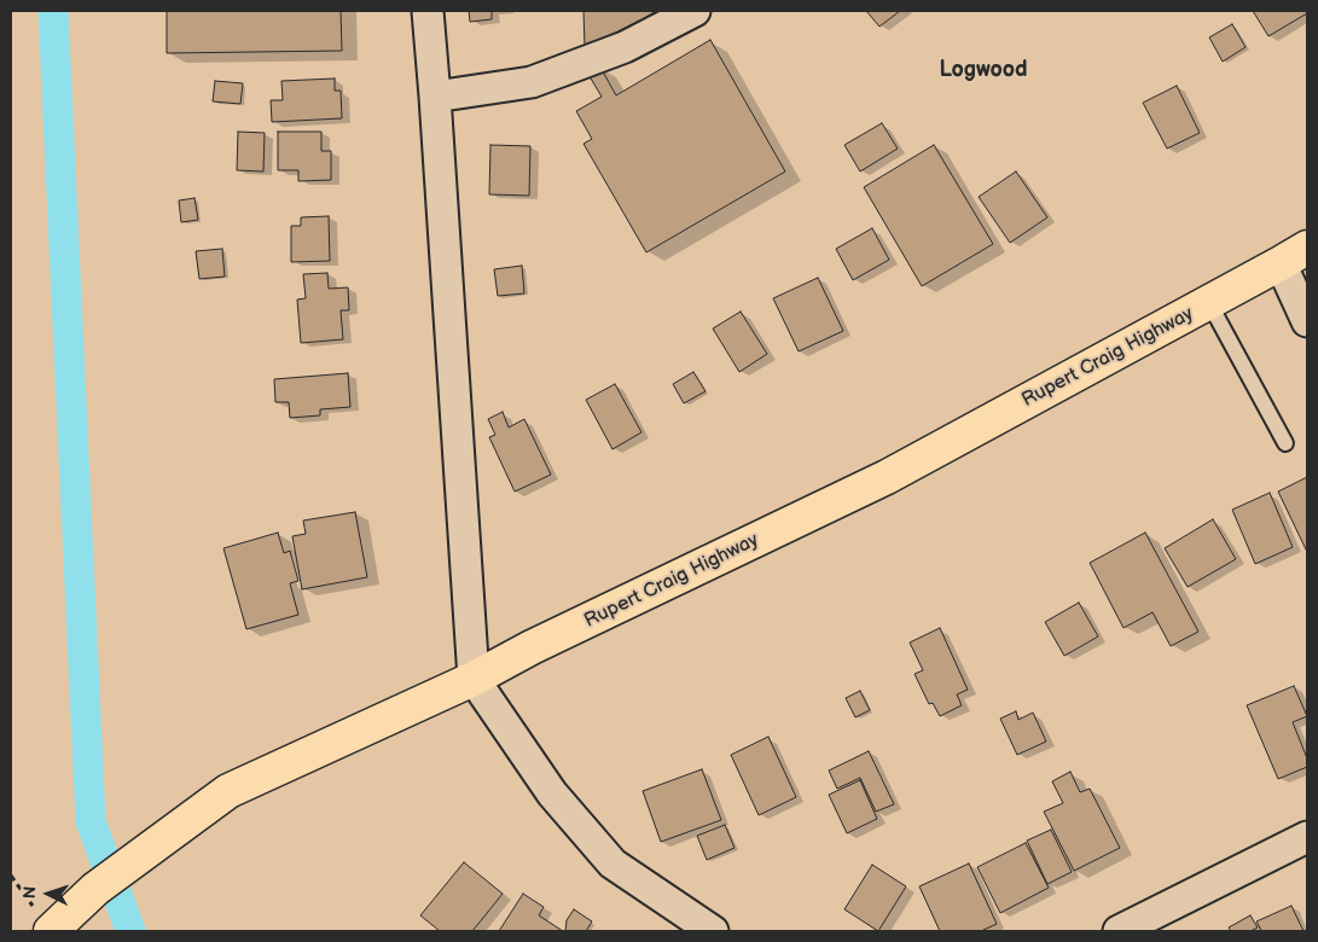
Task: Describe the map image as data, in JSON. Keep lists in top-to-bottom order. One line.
{"streets":{"main road":["Rupert Craig Highway"]},"districts":["Logwood"],"north":"left"}
